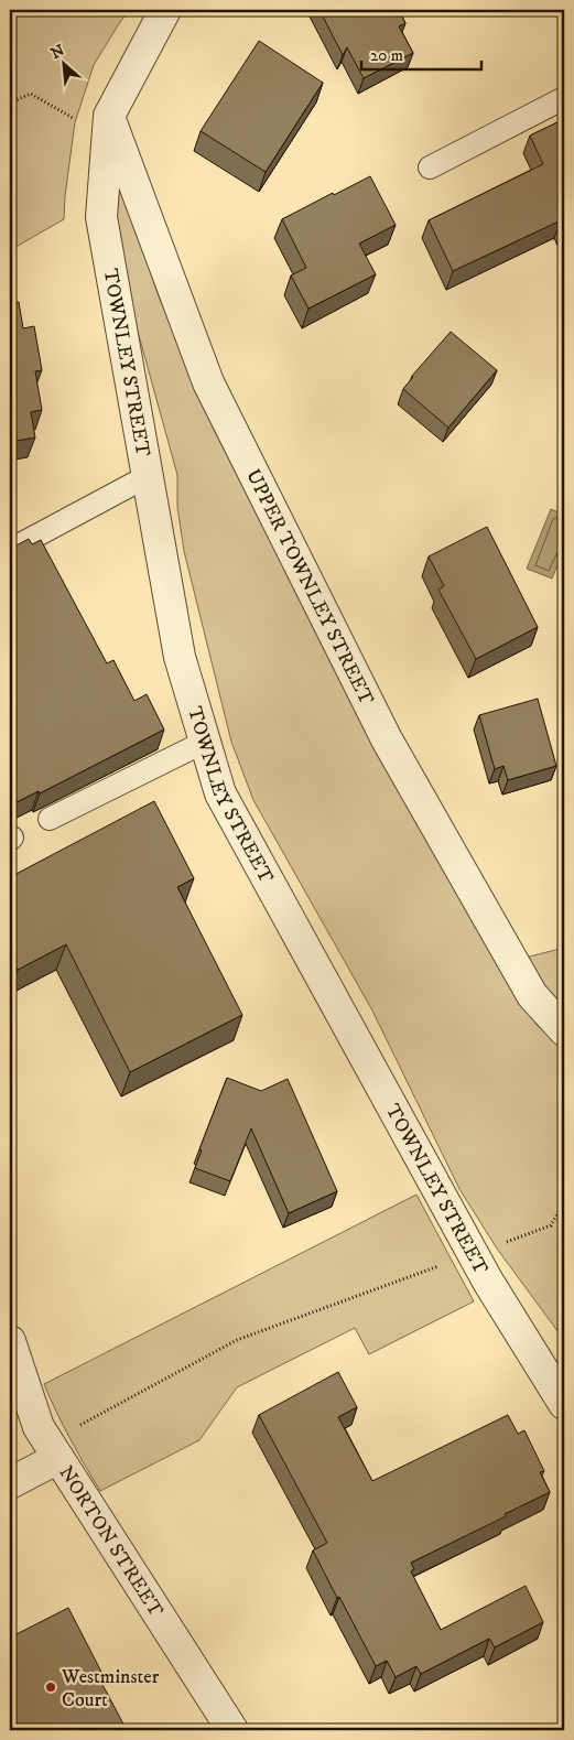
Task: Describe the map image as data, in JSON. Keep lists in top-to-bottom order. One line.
{"streets":{"street":["TOWNLEY STREET","UPPER TOWNLEY STREET","NORTON STREET"]},"crossings":[["TOWNLEY STREET","UPPER TOWNLEY STREET"]],"places":["Westminster Court"],"scale_bar":"20 m","north":"top left"}
